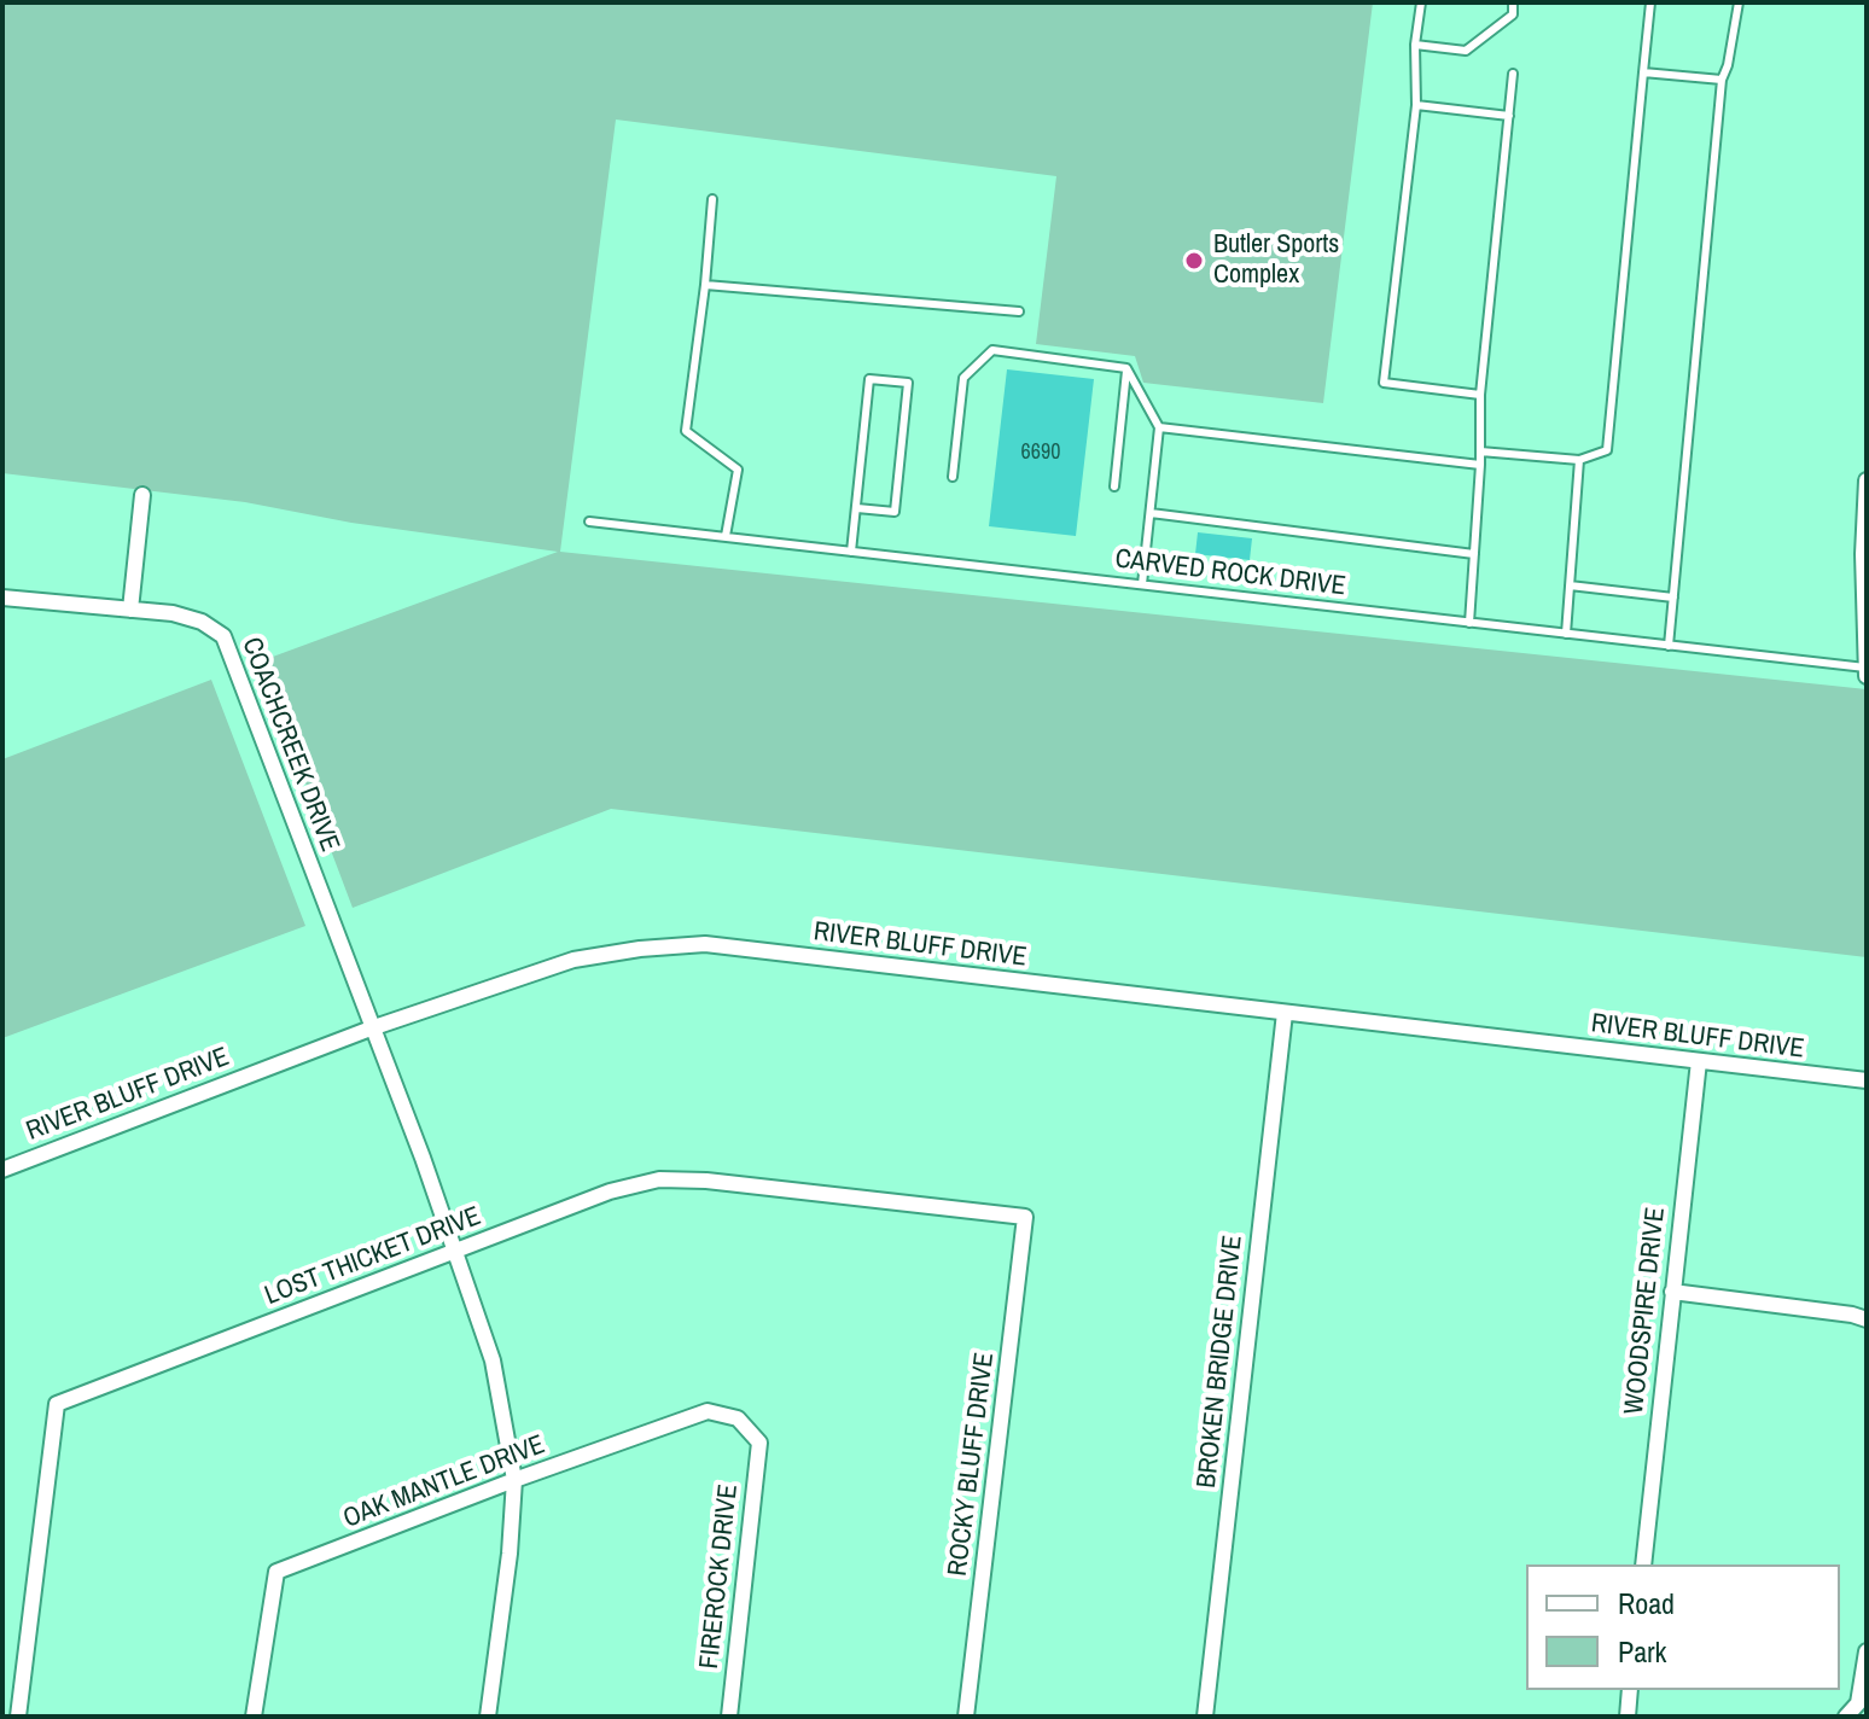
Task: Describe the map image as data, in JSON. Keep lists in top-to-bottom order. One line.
{"streets":{"street":["COACHCREEK DRIVE","RIVER BLUFF DRIVE","LOST THICKET DRIVE","WOODSPIRE DRIVE","BROKEN BRIDGE DRIVE","ROCKY BLUFF DRIVE","OAK MANTLE DRIVE","FIREROCK DRIVE"],"lane":["CARVED ROCK DRIVE"]},"crossings":[["COACHCREEK DRIVE","RIVER BLUFF DRIVE"],["COACHCREEK DRIVE","LOST THICKET DRIVE"],["COACHCREEK DRIVE","OAK MANTLE DRIVE"],["RIVER BLUFF DRIVE","WOODSPIRE DRIVE"],["RIVER BLUFF DRIVE","BROKEN BRIDGE DRIVE"],["LOST THICKET DRIVE","ROCKY BLUFF DRIVE"],["OAK MANTLE DRIVE","FIREROCK DRIVE"]],"places":["Butler Sports Complex"],"house_numbers":["6690"],"legend":["Road","Park"]}
